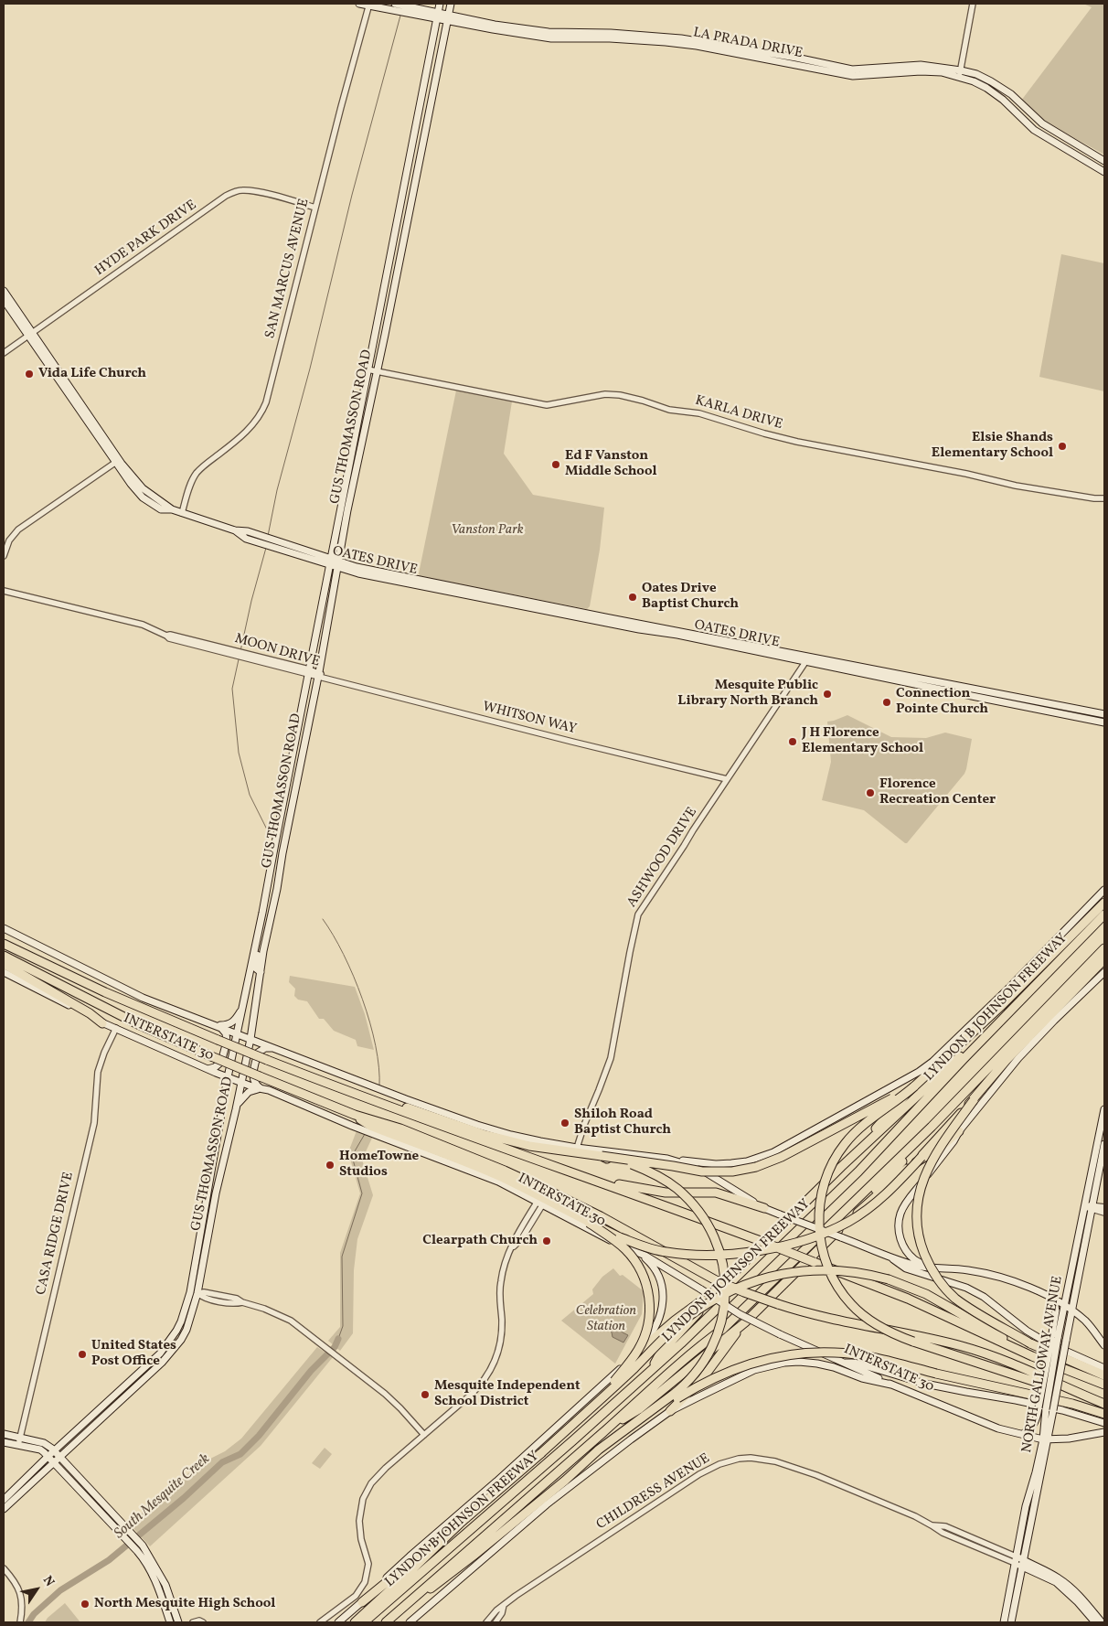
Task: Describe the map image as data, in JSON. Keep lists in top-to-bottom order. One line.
{"streets":{"highway":["LYNDON B JOHNSON FREEWAY"],"main road":["LA PRADA DRIVE","GUS THOMASSON ROAD","OATES DRIVE","INTERSTATE 30","NORTH GALLOWAY AVENUE"],"street":["HYDE PARK DRIVE","SAN MARCUS AVENUE","KARLA DRIVE","MOON DRIVE","WHITSON WAY","ASHWOOD DRIVE","CASA RIDGE DRIVE","CHILDRESS AVENUE"]},"crossings":[["LA PRADA DRIVE","SAN MARCUS AVENUE"],["LA PRADA DRIVE","GUS THOMASSON ROAD"],["HYDE PARK DRIVE","SAN MARCUS AVENUE"],["HYDE PARK DRIVE","OATES DRIVE"],["SAN MARCUS AVENUE","OATES DRIVE"],["KARLA DRIVE","GUS THOMASSON ROAD"],["GUS THOMASSON ROAD","OATES DRIVE"],["GUS THOMASSON ROAD","MOON DRIVE"],["GUS THOMASSON ROAD","INTERSTATE 30"],["OATES DRIVE","ASHWOOD DRIVE"],["MOON DRIVE","WHITSON WAY"],["WHITSON WAY","ASHWOOD DRIVE"],["ASHWOOD DRIVE","INTERSTATE 30"],["LYNDON B JOHNSON FREEWAY","INTERSTATE 30"],["INTERSTATE 30","CASA RIDGE DRIVE"],["INTERSTATE 30","NORTH GALLOWAY AVENUE"],["NORTH GALLOWAY AVENUE","CHILDRESS AVENUE"]],"water":["South Mesquite Creek"],"parks":["Vanston Park","Celebration Station"],"places":["Vida Life Church","Elsie Shands Elementary School","Ed F Vanston Middle School","Oates Drive Baptist Church","Mesquite Public Library North Branch","Connection Pointe Church","J H Florence Elementary School","Florence Recreation Center","Shiloh Road Baptist Church","HomeTowne Studios","Clearpath Church","United States Post Office","Mesquite Independent School District","North Mesquite High School"],"north":"top right"}
